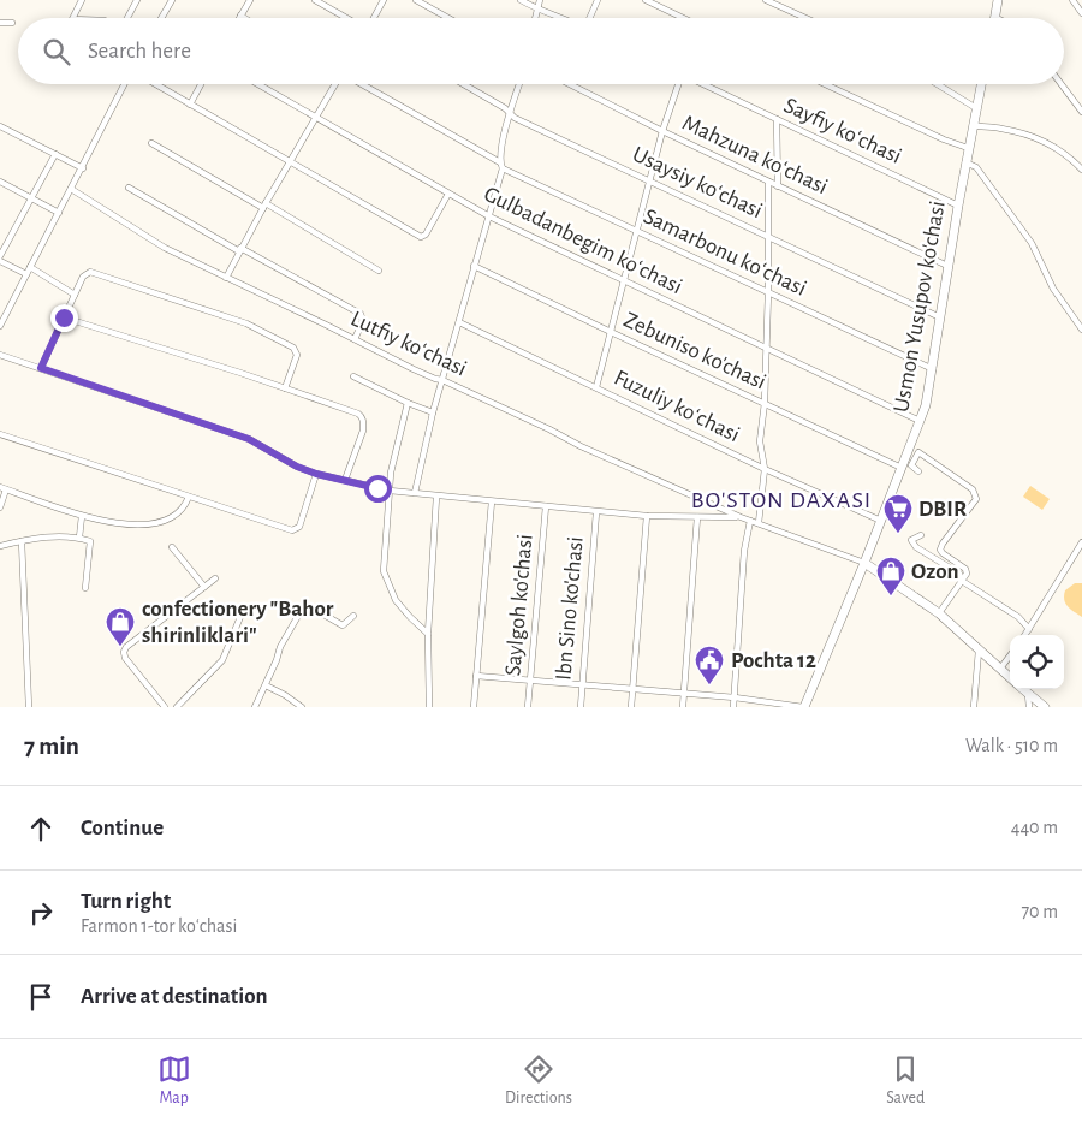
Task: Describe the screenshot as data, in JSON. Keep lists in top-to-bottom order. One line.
{"streets":{"main road":["Usmon Yusupov ko'chasi"],"street":["Sayfiy koʻchasi","Mahzuna koʻchasi","Usaysiy koʻchasi","Gulbadanbegim koʻchasi","Samarbonu koʻchasi","Lutfiy koʻchasi","Zebuniso ko'chasi","Fuzuliy koʻchasi","Saylgoh ko'chasi","Ibn Sino ko'chasi"]},"crossings":[["Sayfiy koʻchasi","Usmon Yusupov ko'chasi"],["Mahzuna koʻchasi","Usmon Yusupov ko'chasi"],["Usaysiy koʻchasi","Usmon Yusupov ko'chasi"],["Gulbadanbegim koʻchasi","Usmon Yusupov ko'chasi"],["Samarbonu koʻchasi","Usmon Yusupov ko'chasi"],["Usmon Yusupov ko'chasi","Lutfiy koʻchasi"],["Usmon Yusupov ko'chasi","Zebuniso ko'chasi"],["Usmon Yusupov ko'chasi","Fuzuliy koʻchasi"]],"districts":["BO'STON DAXASI"],"places":{"supermarket":["DBIR"],"shop":["Ozon","confectionery \"Bahor shirinliklari\""],"public building":["Pochta 12"]},"page":{"search":"Search here","heading":["7 min","Walk · 510 m"],"list":[["Continue","440 m"],["Turn right","Farmon 1-tor koʻchasi","70 m"],"Arrive at destination"],"nav":["Map","Directions","Saved"]}}
